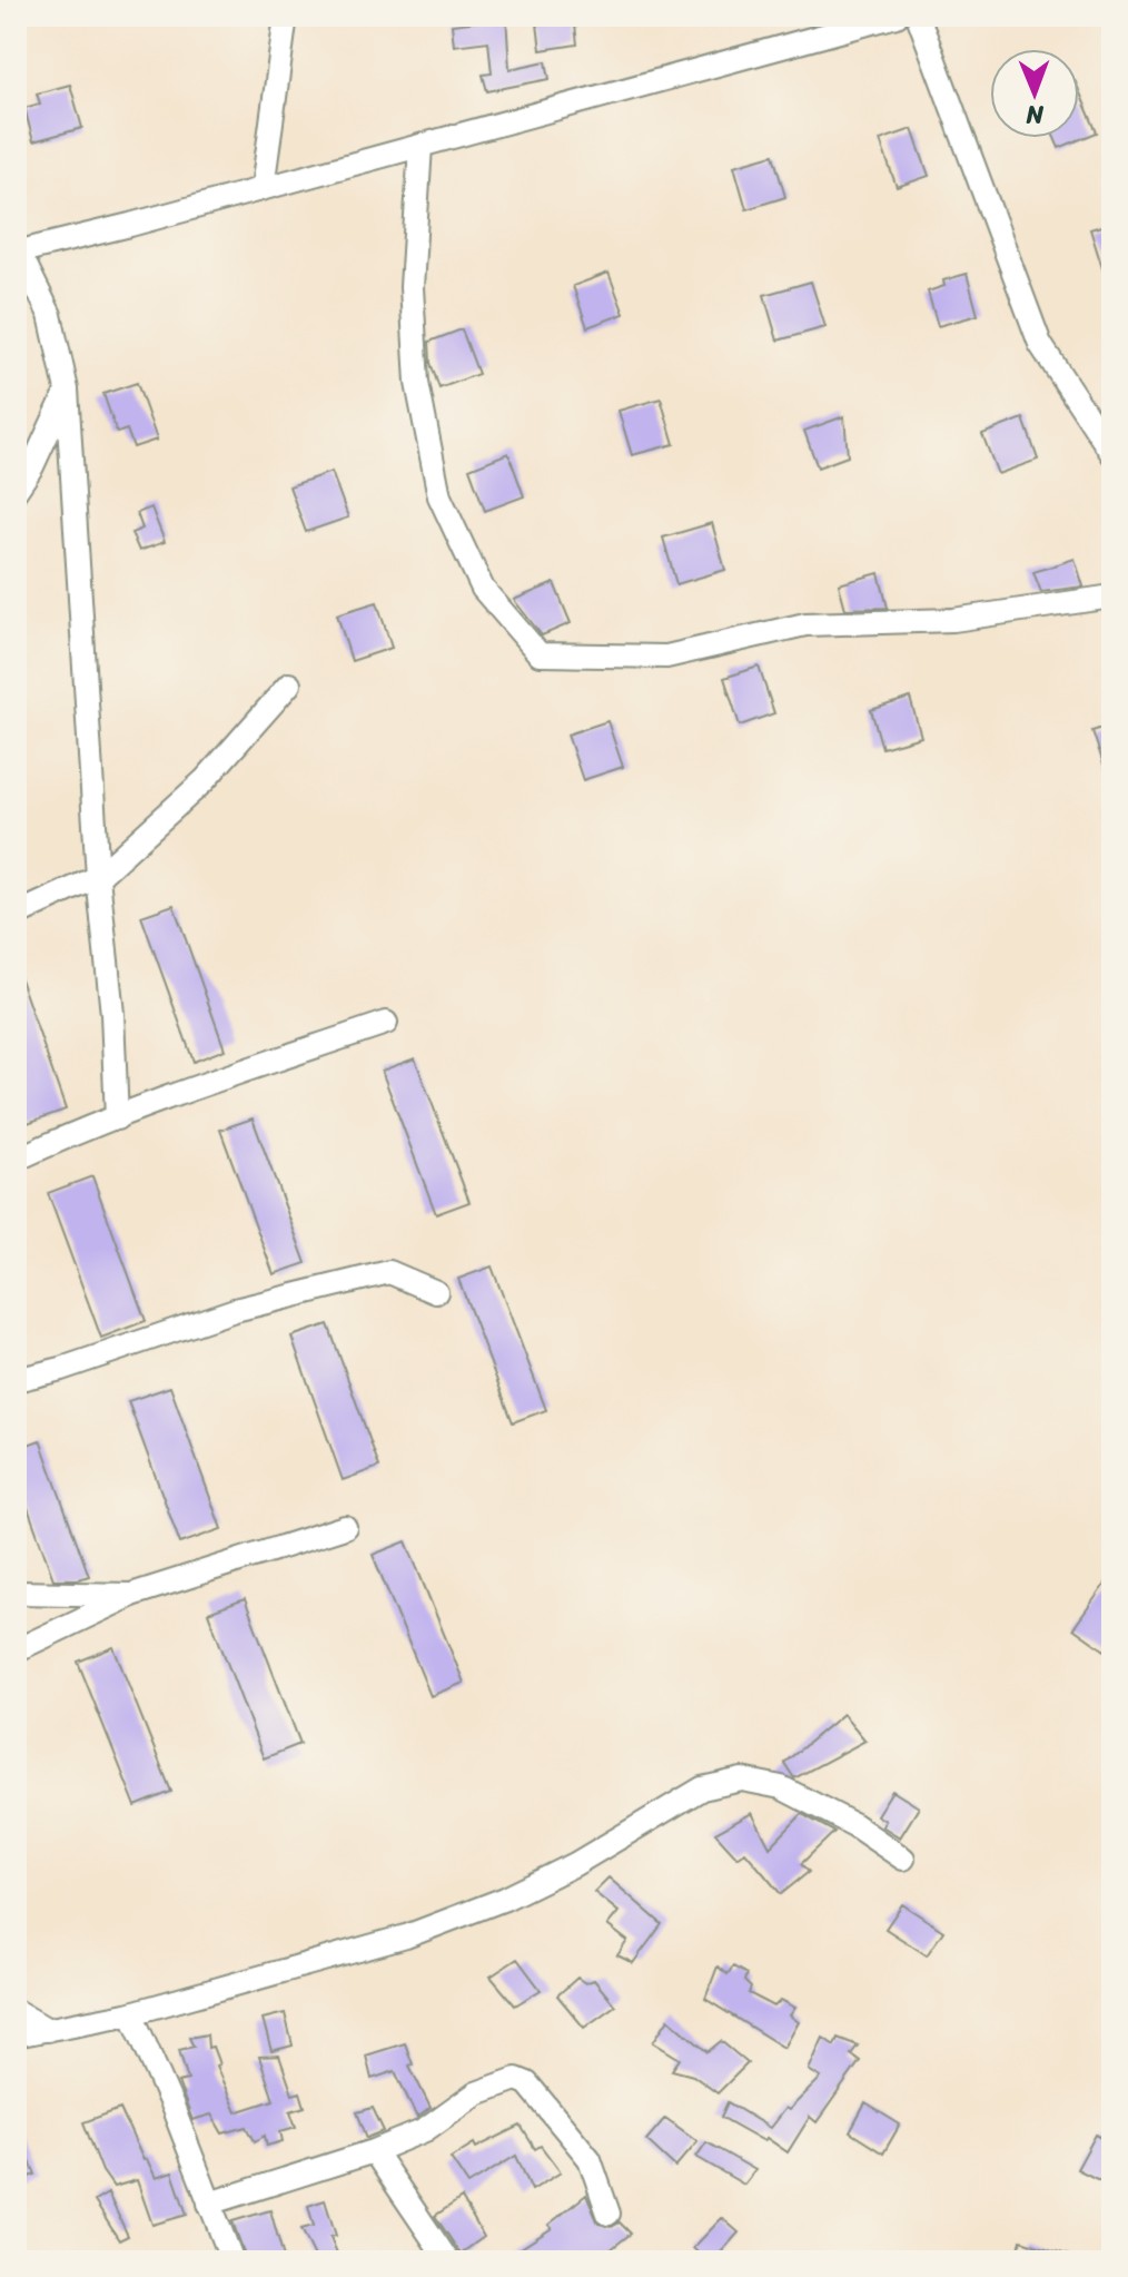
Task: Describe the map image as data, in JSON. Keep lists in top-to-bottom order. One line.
{"north":"bottom"}
